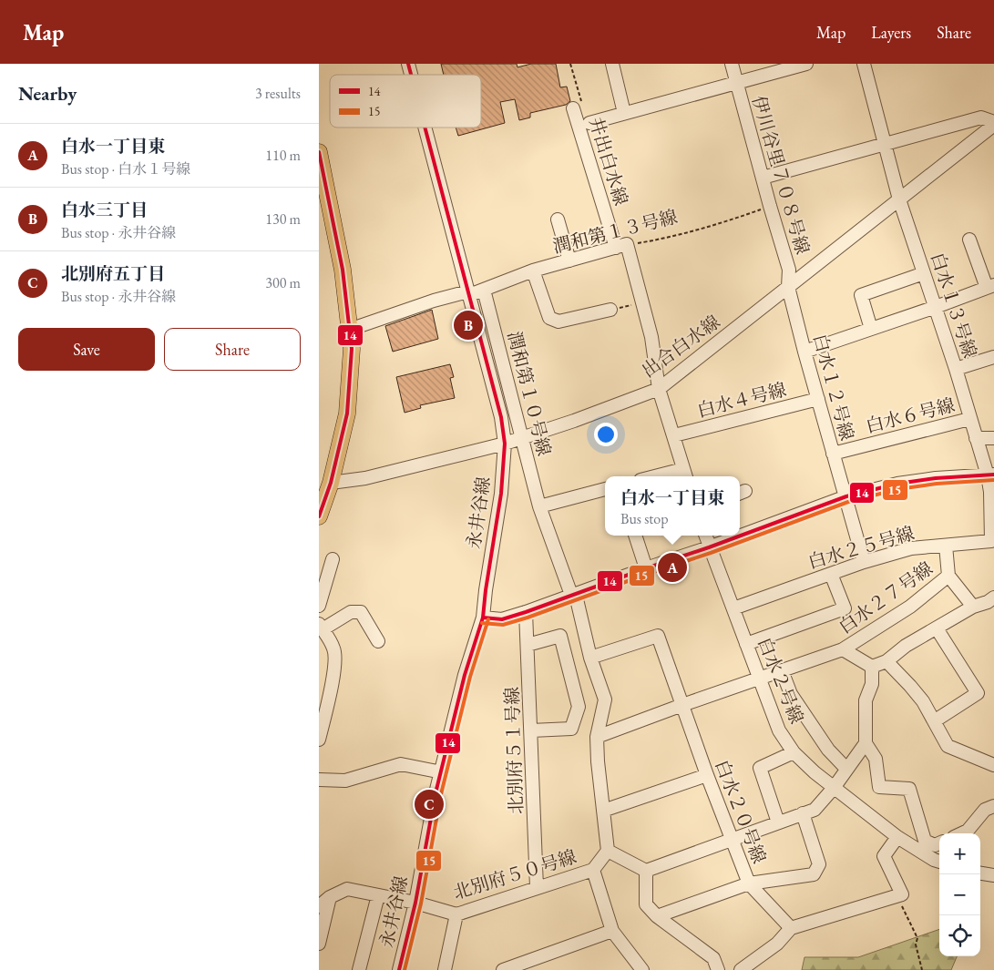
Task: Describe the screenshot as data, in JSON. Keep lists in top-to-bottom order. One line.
{"streets":{"street":["井出白水線","伊川谷里７０８号線","潤和第１３号線","白水１３号線","出合白水線","白水１２号線","潤和第１０号線","白水４号線","白水６号線","永井谷線","白水２５号線","白水２７号線","白水２号線","北別府５１号線","白水２０号線","北別府５０号線"]},"crossings":[["井出白水線","潤和第１３号線"],["井出白水線","出合白水線"],["井出白水線","白水４号線"],["伊川谷里７０８号線","潤和第１３号線"],["伊川谷里７０８号線","出合白水線"],["伊川谷里７０８号線","白水１２号線"],["潤和第１３号線","潤和第１０号線"],["潤和第１３号線","永井谷線"],["白水１３号線","出合白水線"],["白水１３号線","白水６号線"],["白水１３号線","白水２５号線"],["出合白水線","白水１２号線"],["出合白水線","潤和第１０号線"],["出合白水線","永井谷線"],["白水１２号線","白水４号線"],["白水１２号線","白水６号線"],["白水１２号線","白水２５号線"],["永井谷線","北別府５０号線"],["白水２５号線","白水２号線"],["白水２７号線","白水２号線"],["白水２７号線","白水２０号線"],["北別府５１号線","北別府５０号線"]],"lines":["transit line 14","transit line 15"],"legend":["14","15"],"page":{"header":"Map","nav":["Map","Layers","Share"],"heading":["Nearby","3 results"],"list":[{"mark":"A","name":"白水一丁目東","note":"Bus stop · 白水１号線","value":"110 m"},{"mark":"B","name":"白水三丁目","note":"Bus stop · 永井谷線","value":"130 m"},{"mark":"C","name":"北別府五丁目","note":"Bus stop · 永井谷線","value":"300 m"}],"pins":["B","A","C"],"buttons":["Save","Share"],"popup":["白水一丁目東","Bus stop"],"map_buttons":["+","−"]}}
